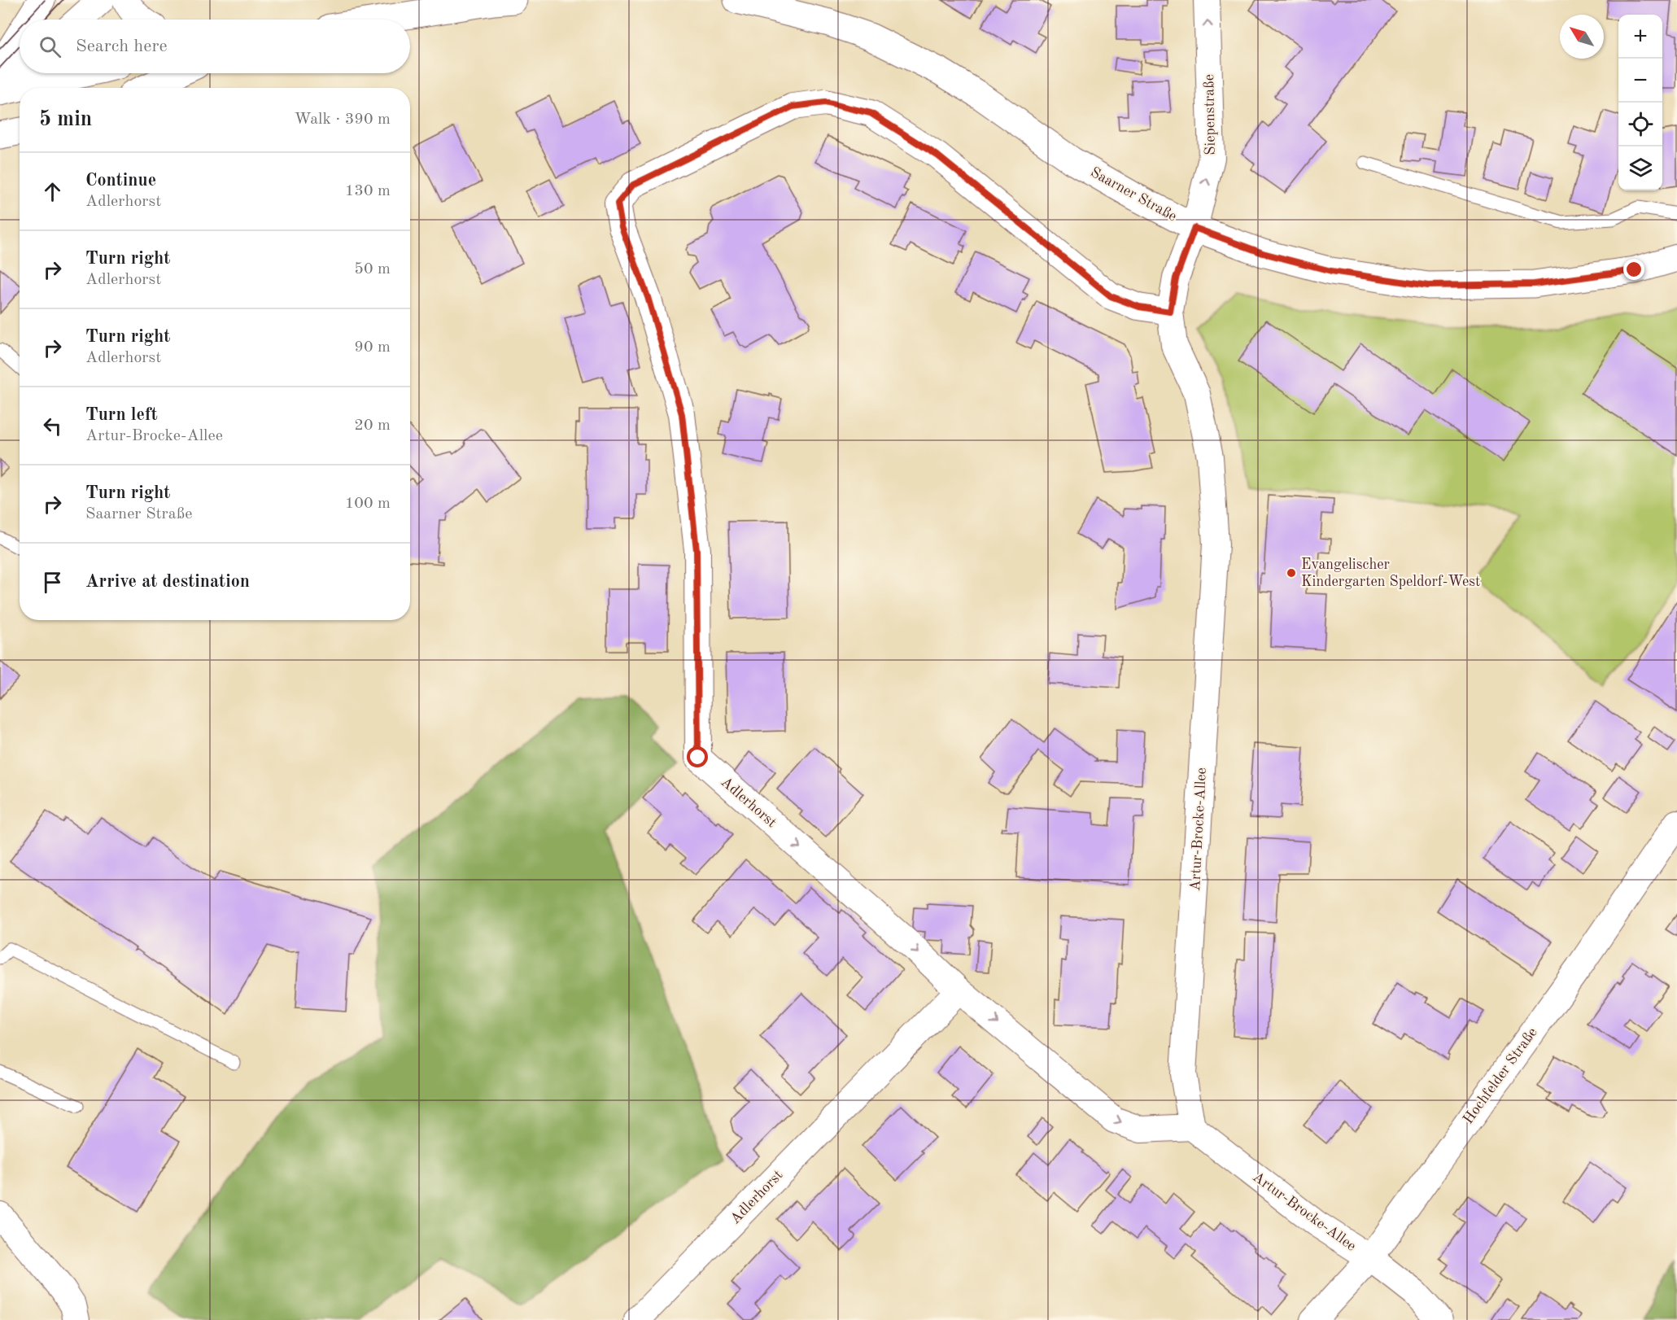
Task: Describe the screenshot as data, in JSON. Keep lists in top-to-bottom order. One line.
{"streets":{"main road":["Saarner Straße"],"street":["Siepenstraße","Adlerhorst","Artur-Brocke-Allee","Hochfelder Straße"]},"crossings":[["Siepenstraße","Saarner Straße"],["Siepenstraße","Artur-Brocke-Allee"],["Saarner Straße","Artur-Brocke-Allee"],["Adlerhorst","Artur-Brocke-Allee"],["Artur-Brocke-Allee","Hochfelder Straße"]],"one_way":["Siepenstraße"],"places":["Evangelischer Kindergarten Speldorf-West"],"north":"top left","page":{"map_buttons":["+","−"],"search":"Search here","heading":["5 min","Walk · 390 m"],"list":[["Continue","Adlerhorst","130 m"],["Turn right","Adlerhorst","50 m"],["Turn right","Adlerhorst","90 m"],["Turn left","Artur-Brocke-Allee","20 m"],["Turn right","Saarner Straße","100 m"],"Arrive at destination"]}}
